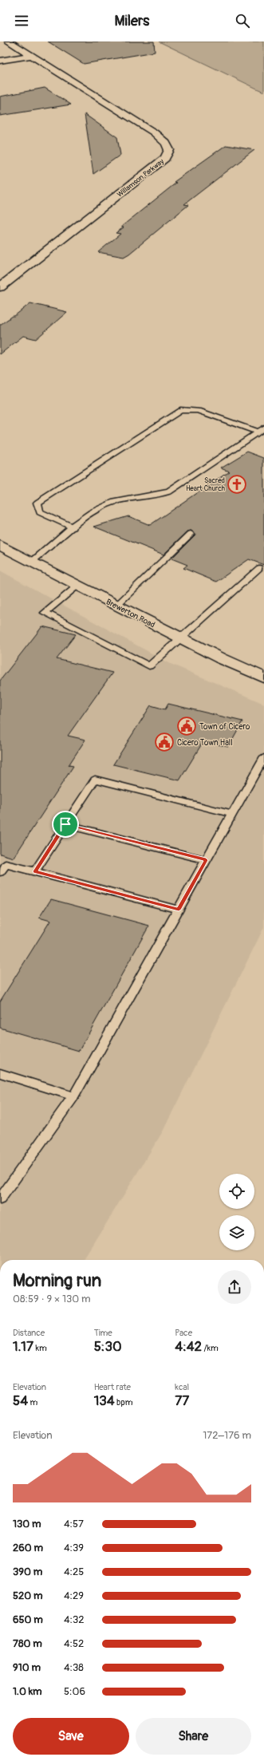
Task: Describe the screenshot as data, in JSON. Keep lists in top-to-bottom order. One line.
{"streets":{"main road":["Willamson Parkway","Brewerton Road"]},"places":{"church":["Sacred Heart Church"],"public building":["Town of Cicero","Cicero Town Hall"]},"page":{"header":"Milers","heading":["Morning run","08:59 · 9 × 130 m"],"stats":[["Distance","1.17 km"],["Time","5:30"],["Pace","4:42 /km"],["Elevation","54 m"],["Heart rate","134 bpm"],["kcal","77"]],"chart":["Elevation","172–176 m"],"list":[{"name":"130 m","note":"4:57"},{"name":"260 m","note":"4:39"},{"name":"390 m","note":"4:25"},{"name":"520 m","note":"4:29"},{"name":"650 m","note":"4:32"},{"name":"780 m","note":"4:52"},{"name":"910 m","note":"4:38"},{"name":"1.0 km","note":"5:06"}],"buttons":["Save","Share"]}}
